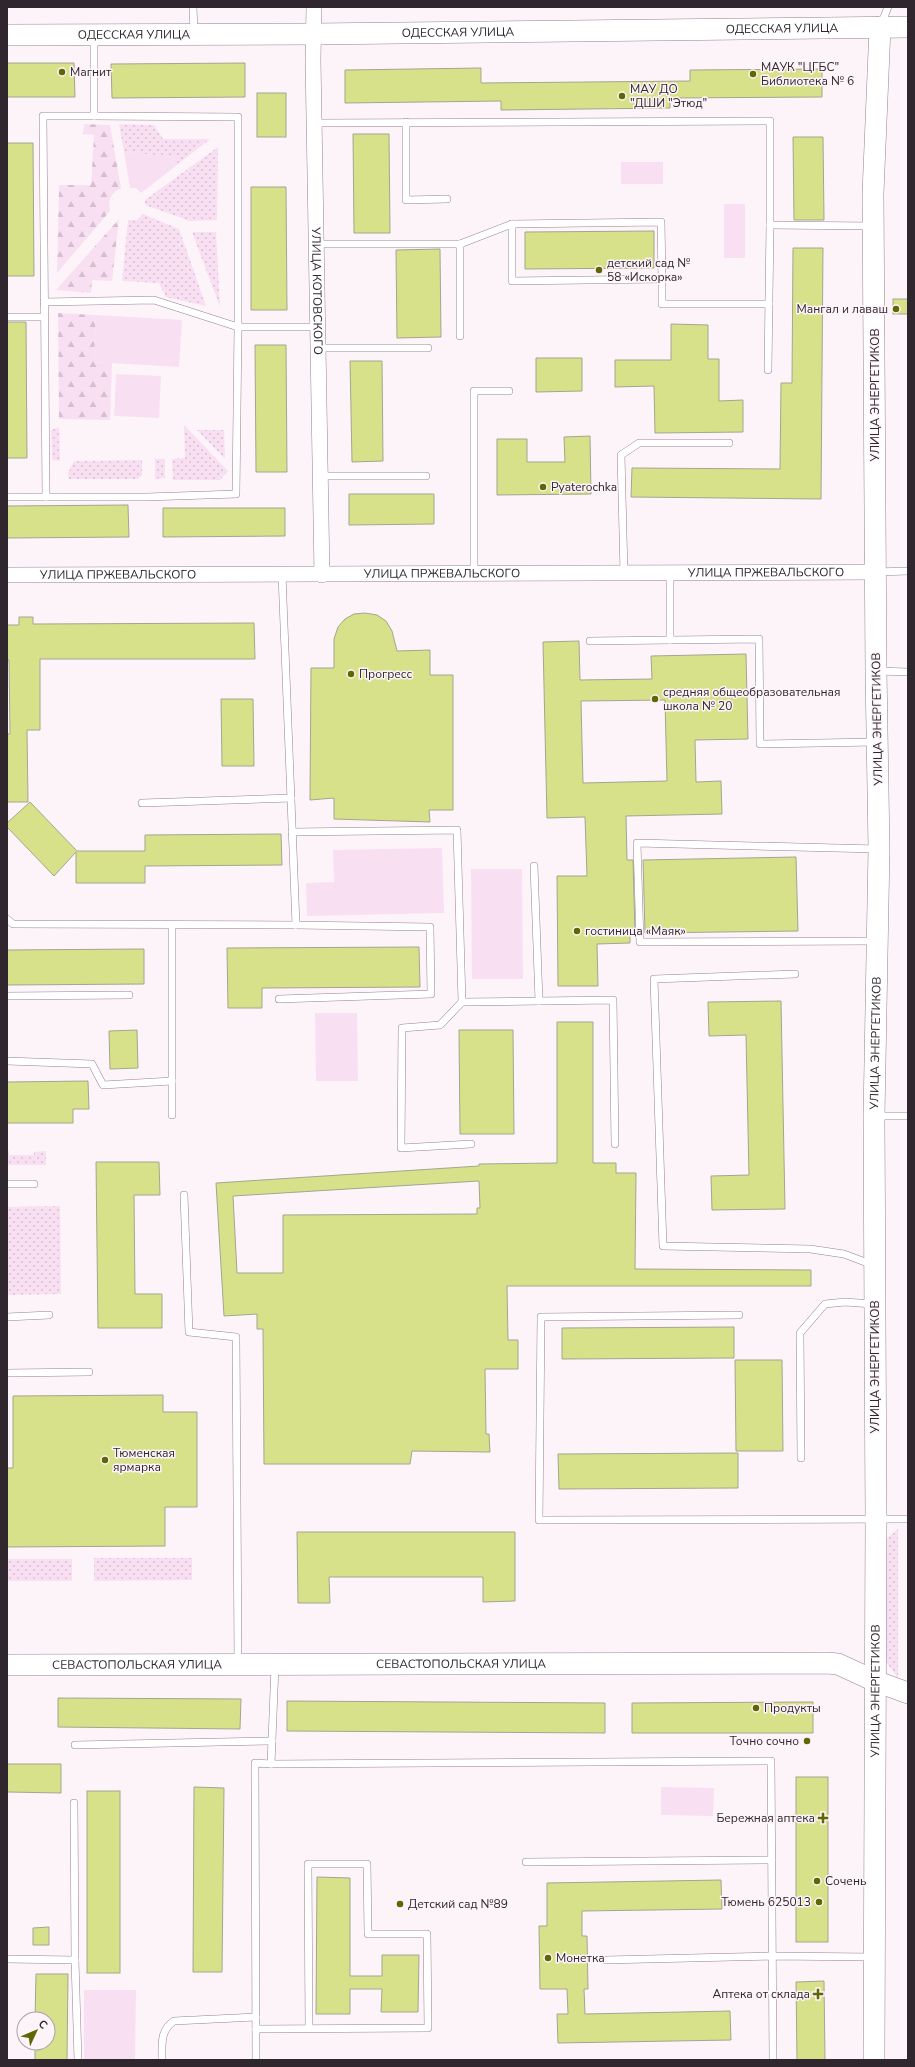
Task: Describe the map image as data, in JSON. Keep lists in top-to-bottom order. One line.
{"streets":{"street":["ОДЕССКАЯ УЛИЦА","УЛИЦА КОТОВСКОГО","УЛИЦА ЭНЕРГЕТИКОВ","УЛИЦА ПРЖЕВАЛЬСКОГО","СЕВАСТОПОЛЬСКАЯ УЛИЦА"]},"crossings":[["ОДЕССКАЯ УЛИЦА","УЛИЦА КОТОВСКОГО"],["ОДЕССКАЯ УЛИЦА","УЛИЦА ЭНЕРГЕТИКОВ"],["УЛИЦА КОТОВСКОГО","УЛИЦА ПРЖЕВАЛЬСКОГО"],["УЛИЦА ЭНЕРГЕТИКОВ","УЛИЦА ПРЖЕВАЛЬСКОГО"],["УЛИЦА ЭНЕРГЕТИКОВ","СЕВАСТОПОЛЬСКАЯ УЛИЦА"]],"places":{"other":["Магнит","МАУК \"ЦГБС\" Библиотека № 6","МАУ ДО \"ДШИ \"Этюд\"","детский сад № 58 «Искорка»","Мангал и лаваш","Pyaterochka","Прогресс","средняя общеобразовательная школа № 20","гостиница «Маяк»","Тюменская ярмарка","Продукты","Точно сочно","Сочень","Тюмень 625013","Детский сад №89","Монетка"],"health":["Бережная аптека","Аптека от склада"]},"north":"top right"}
